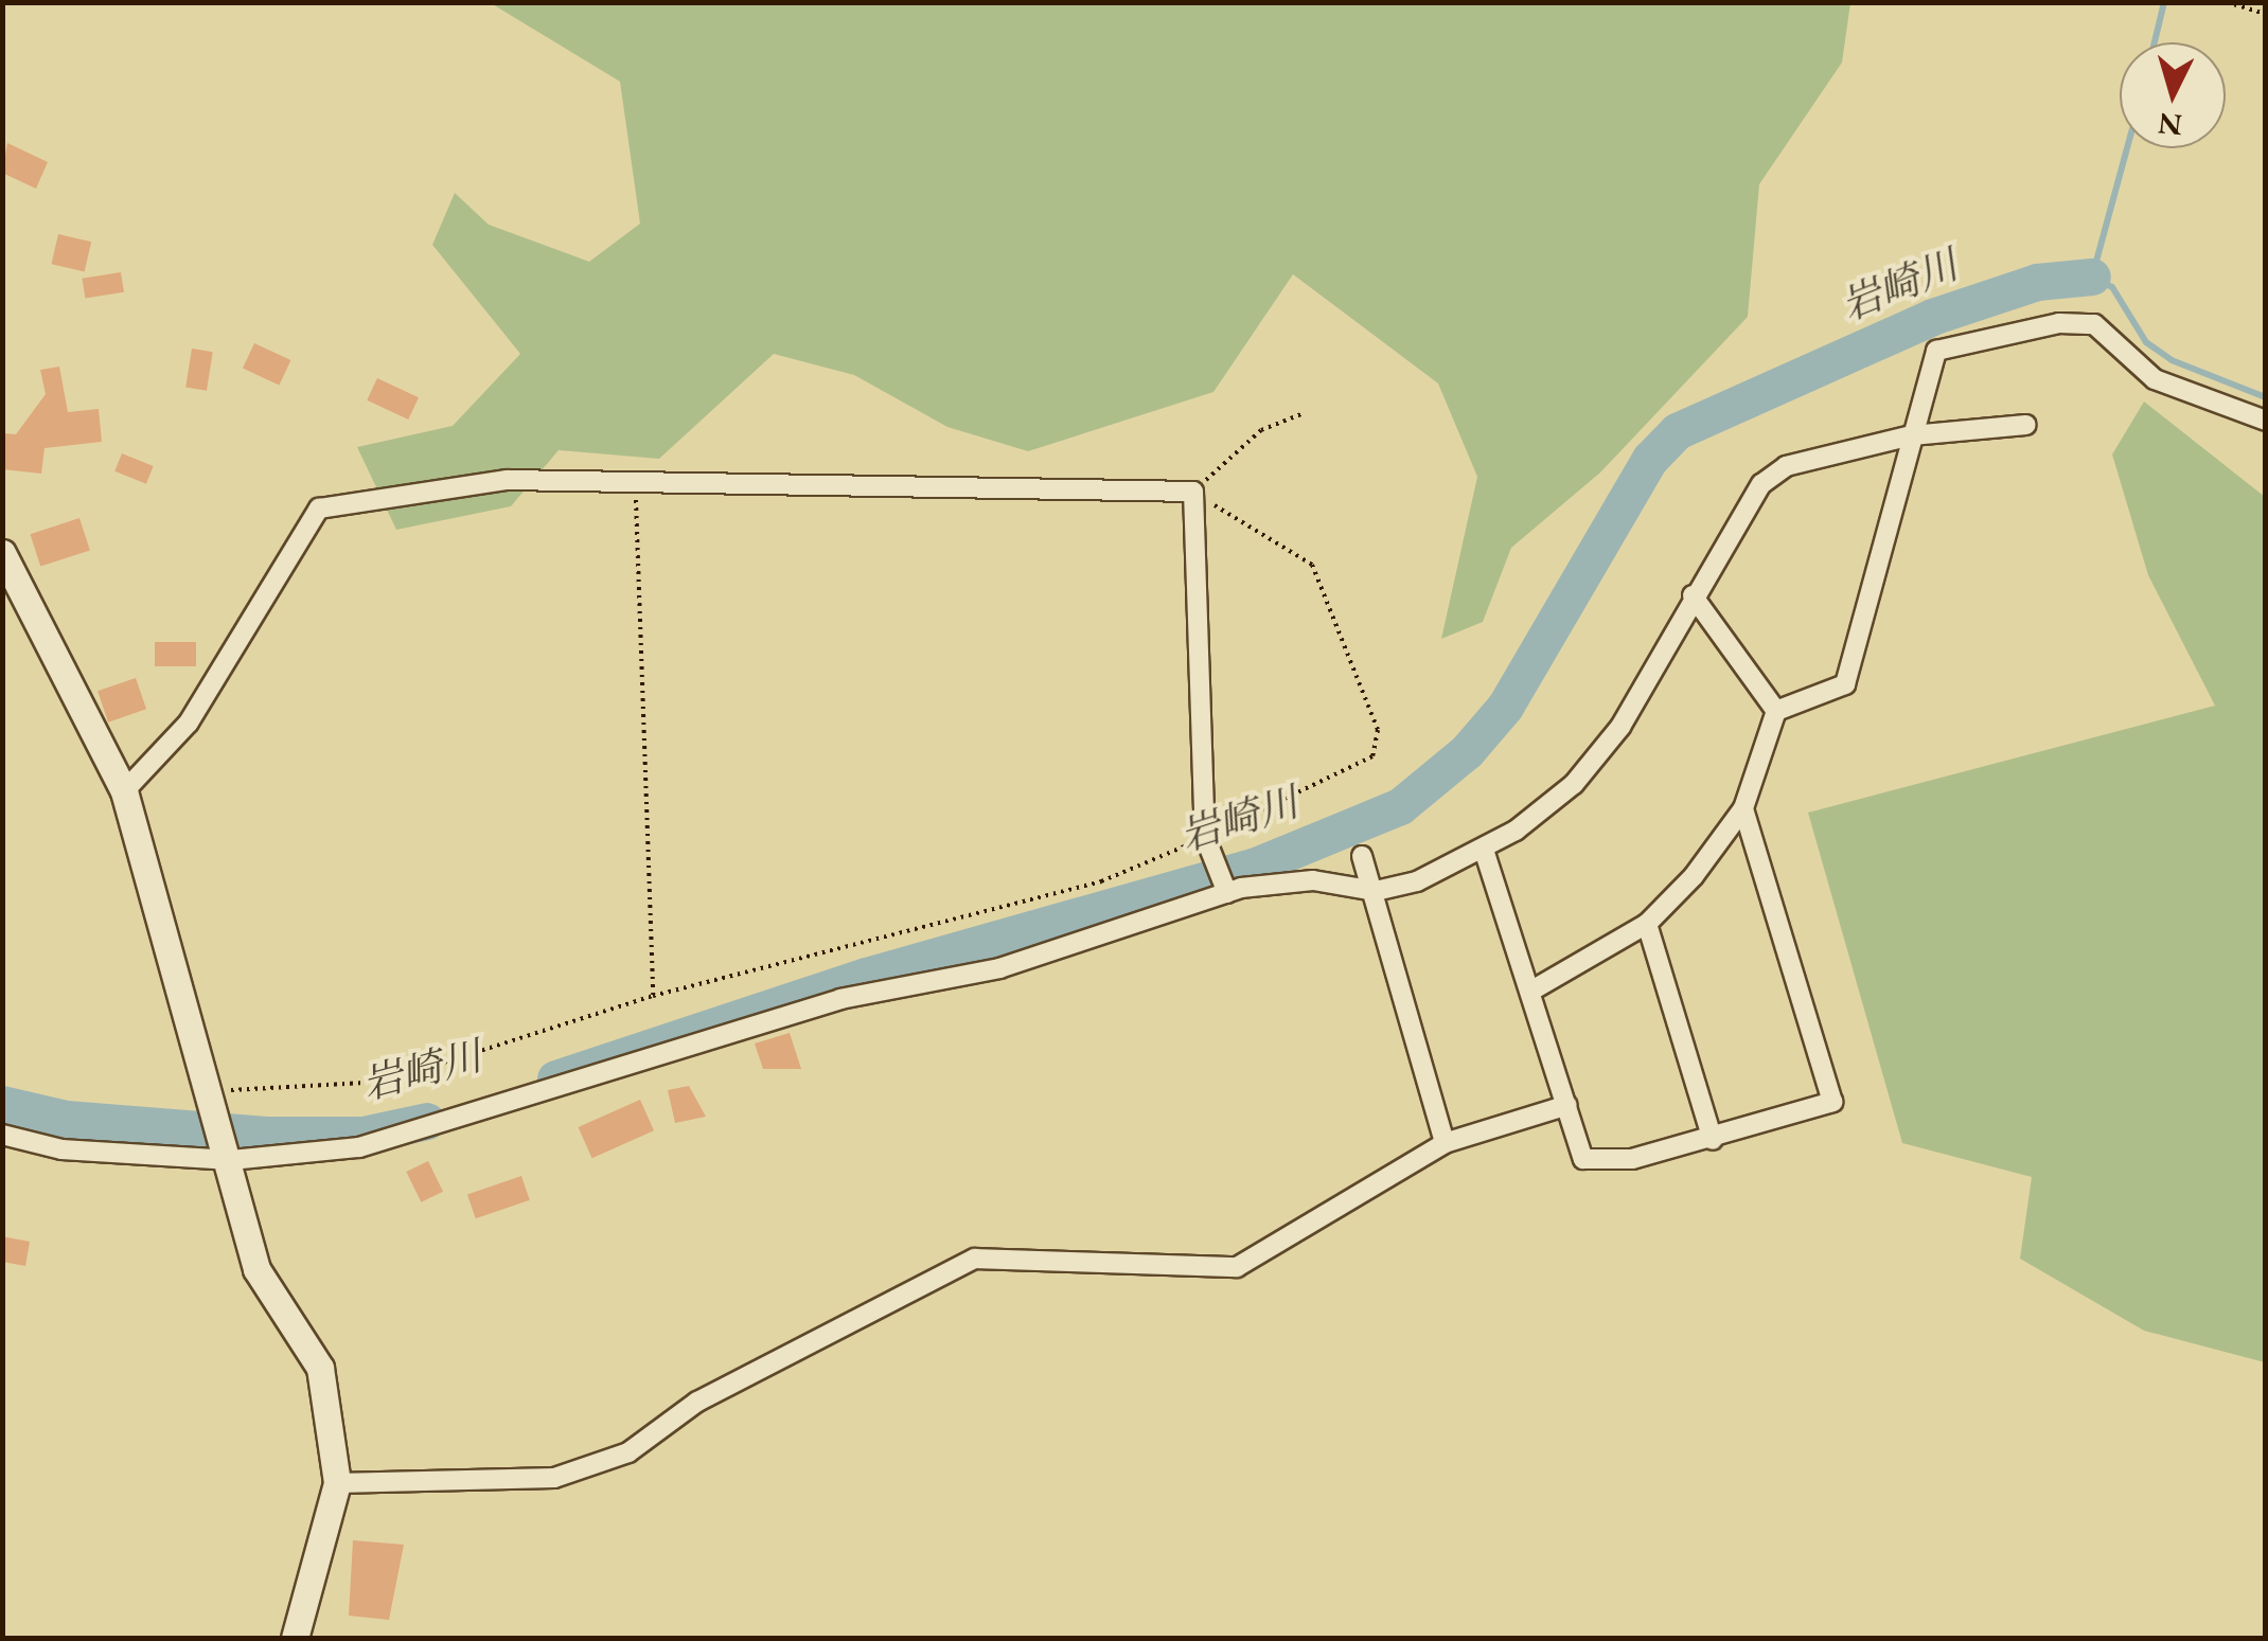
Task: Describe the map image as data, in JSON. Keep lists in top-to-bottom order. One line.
{"water":["岩崎川"],"north":"bottom"}
